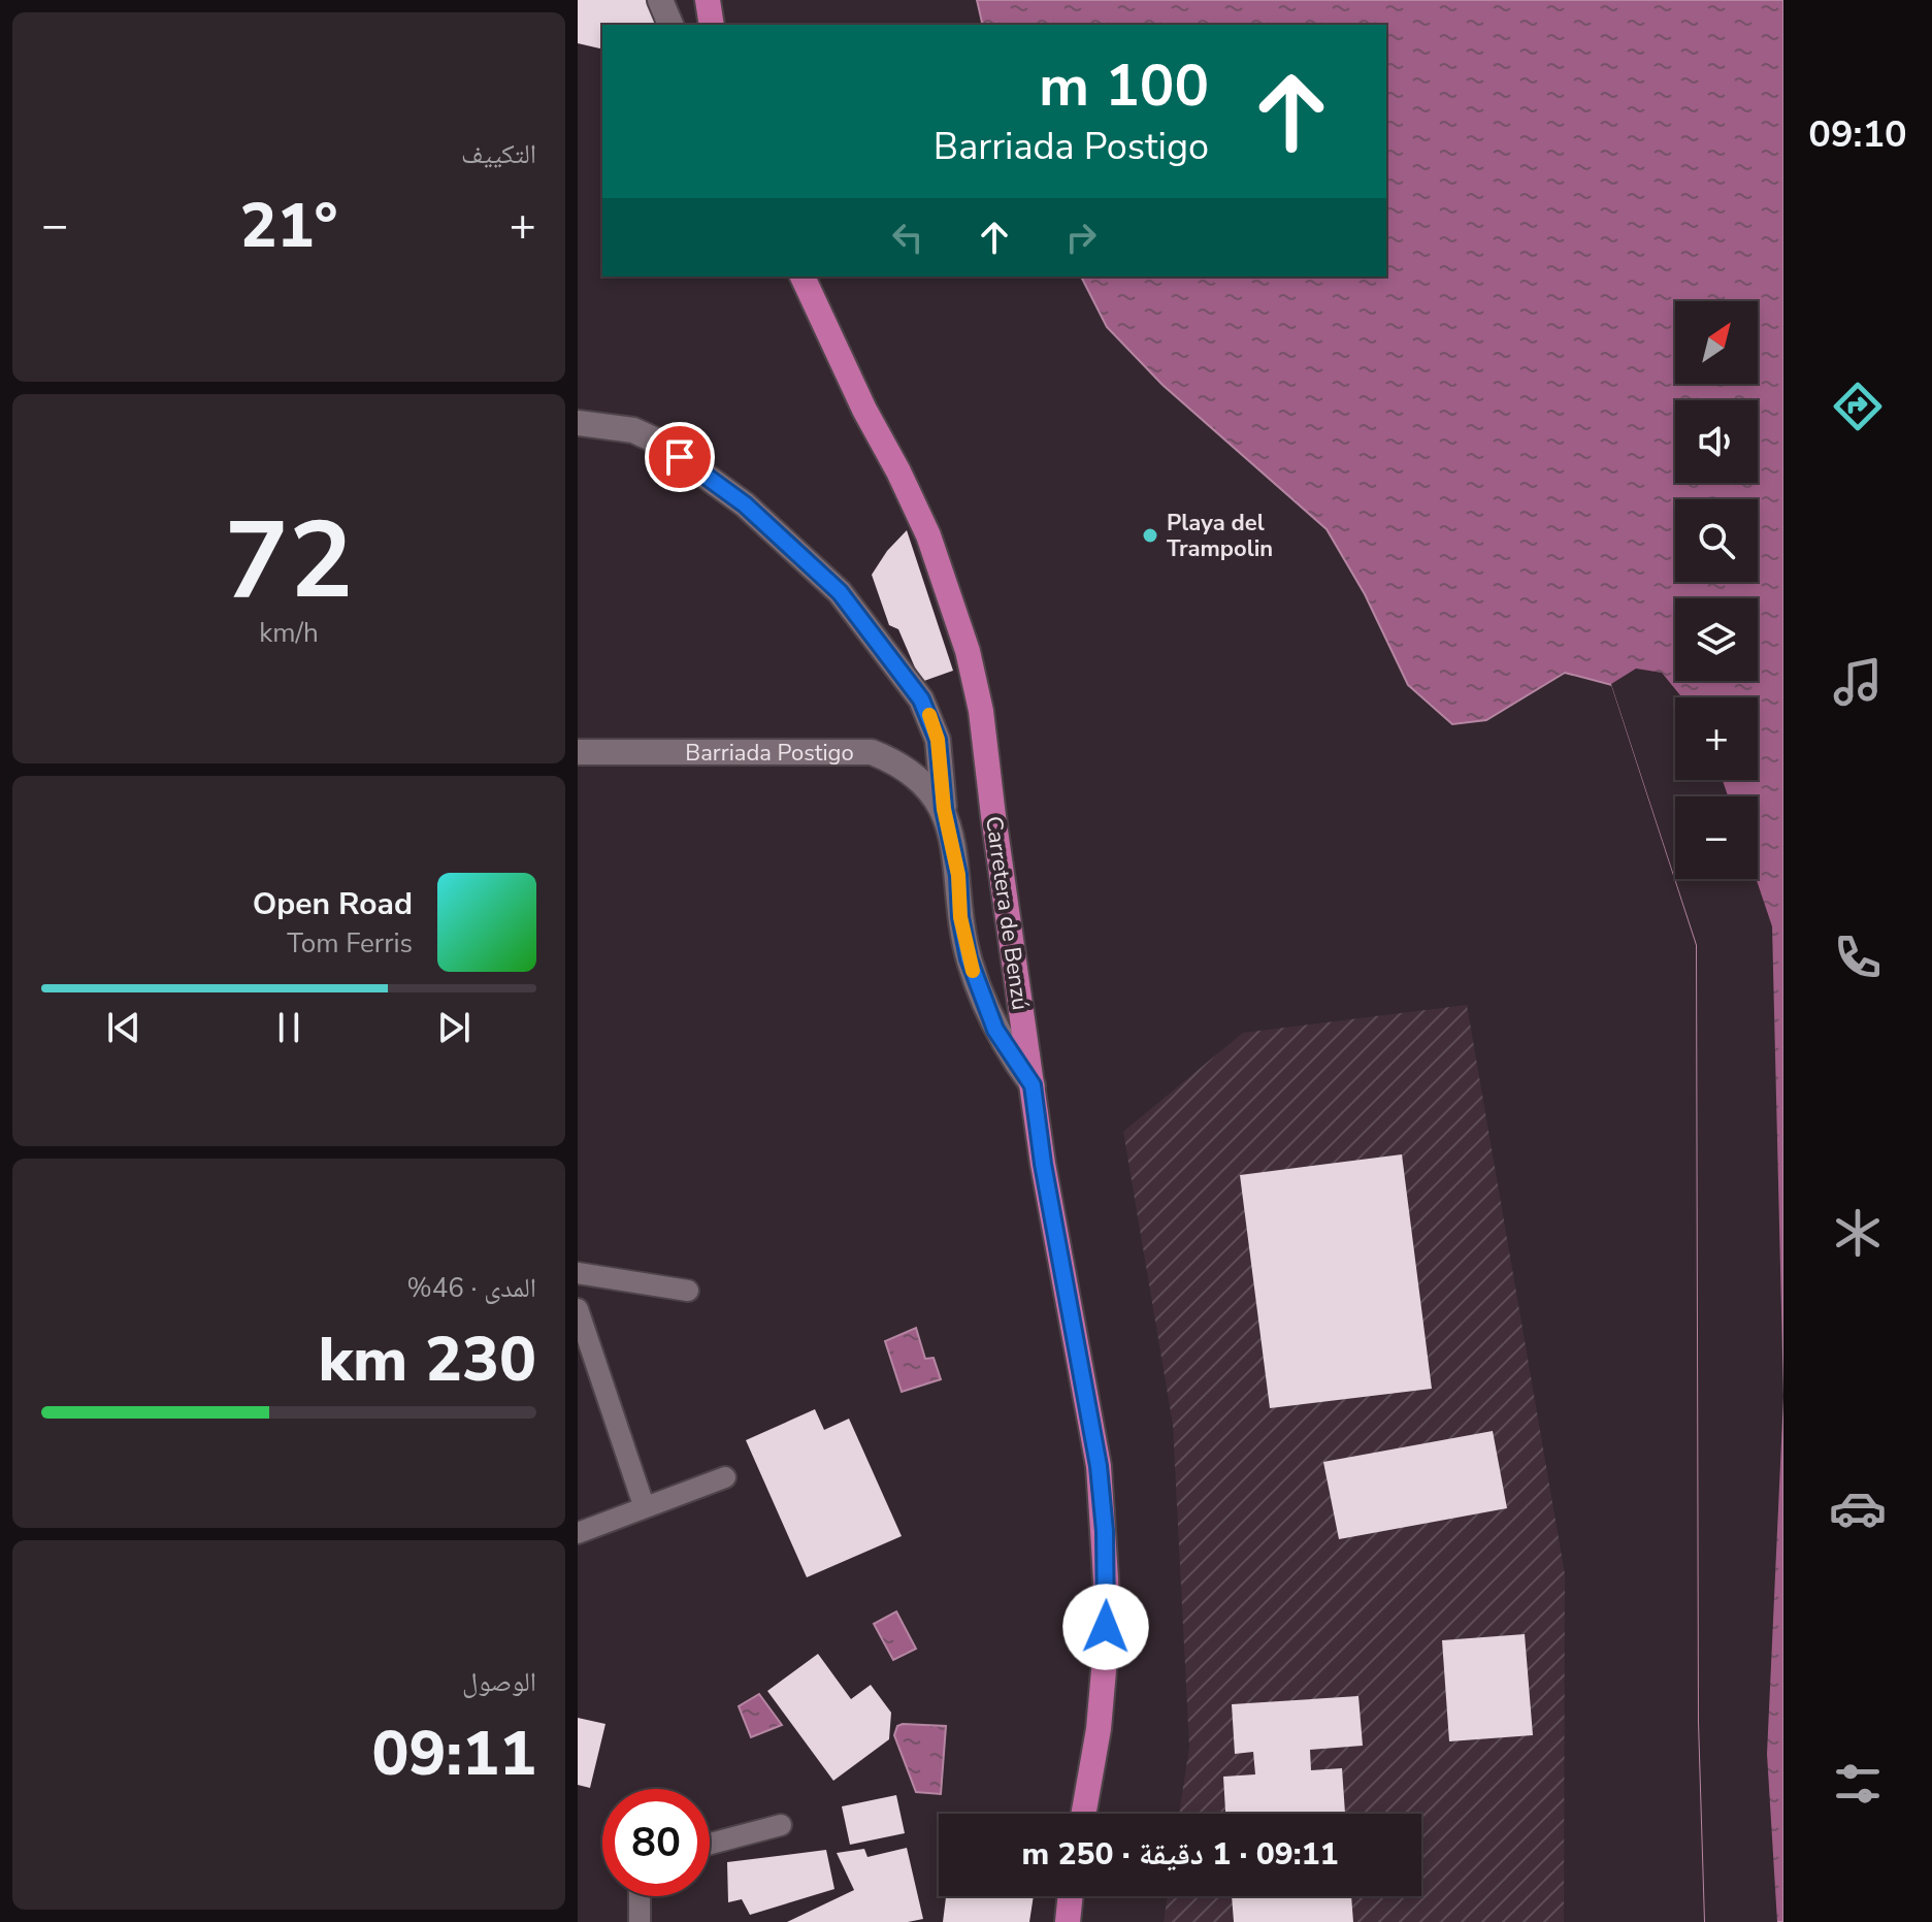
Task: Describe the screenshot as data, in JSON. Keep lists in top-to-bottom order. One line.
{"streets":{"highway":["Carretera de Benzú"],"street":["Barriada Postigo"]},"crossings":[["Barriada Postigo","Carretera de Benzú"]],"places":["Playa del Trampolin"],"north":"top right","page":{"tabs":"09:10","tile":["التكييف",["72","km/h"],["المدى · 46%","230 km"],["الوصول","09:11"]],"turn":["100 m","Barriada Postigo"],"heat":["−","21°","+"],"map_buttons":["+","−"],"song":["Open Road","Tom Ferris"],"limit":"80","trip":"09:11 · 1 دقيقة · 250 m"}}
